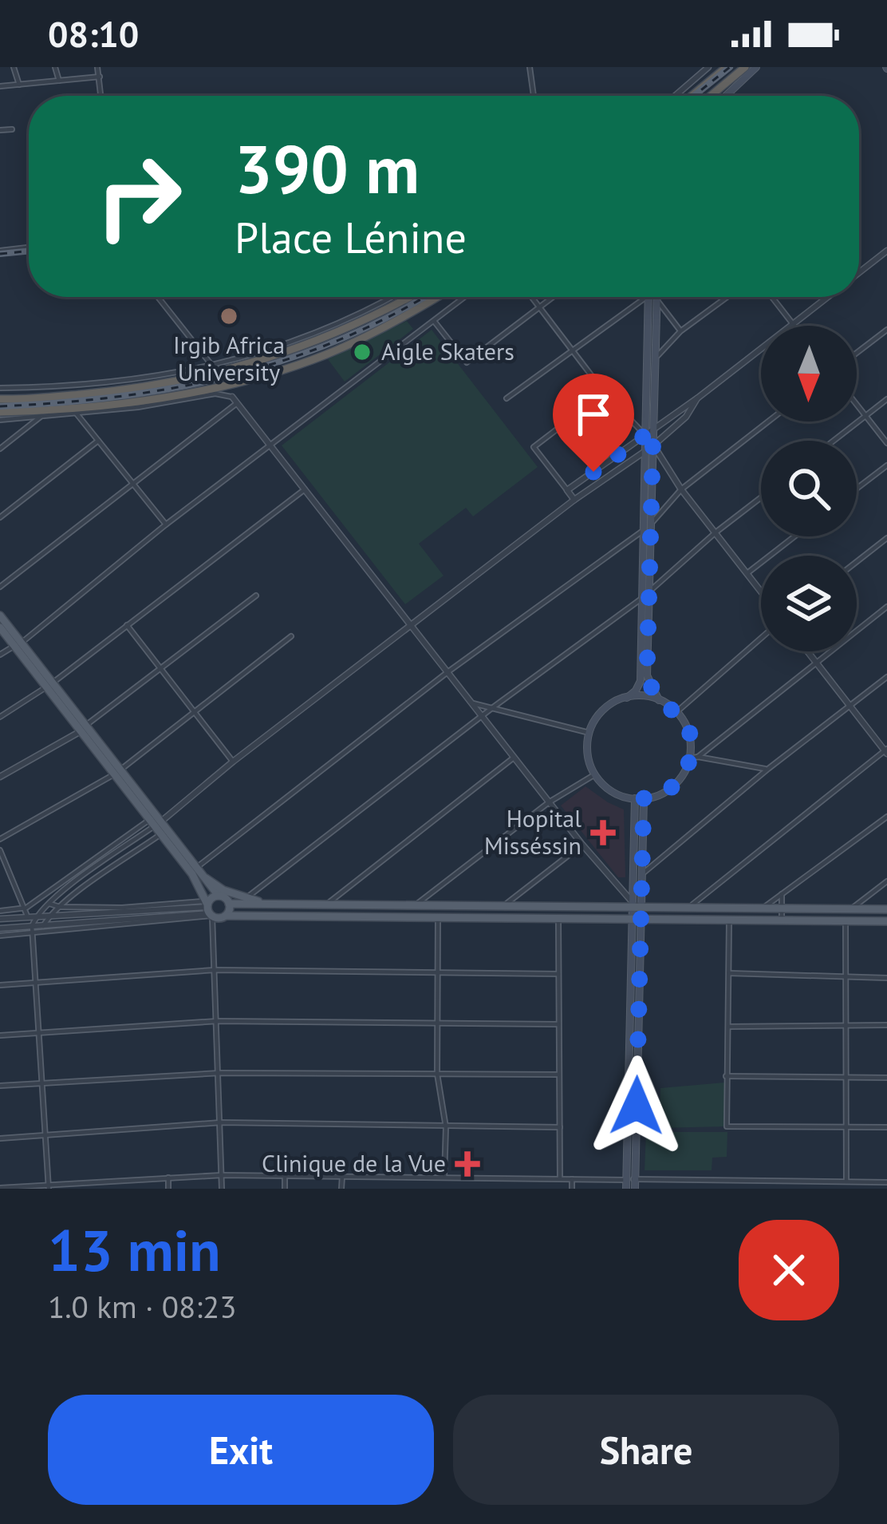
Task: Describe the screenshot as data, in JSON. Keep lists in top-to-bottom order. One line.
{"places":{"other":["Irgib Africa University","Aigle Skaters"],"health":["Hopital Misséssin","Clinique de la Vue"]},"north":"bottom","page":{"status":"08:10","turn":["390 m","Place Lénine"],"heading":["13 min","1.0 km · 08:23"],"buttons":["Exit","Share"]}}
